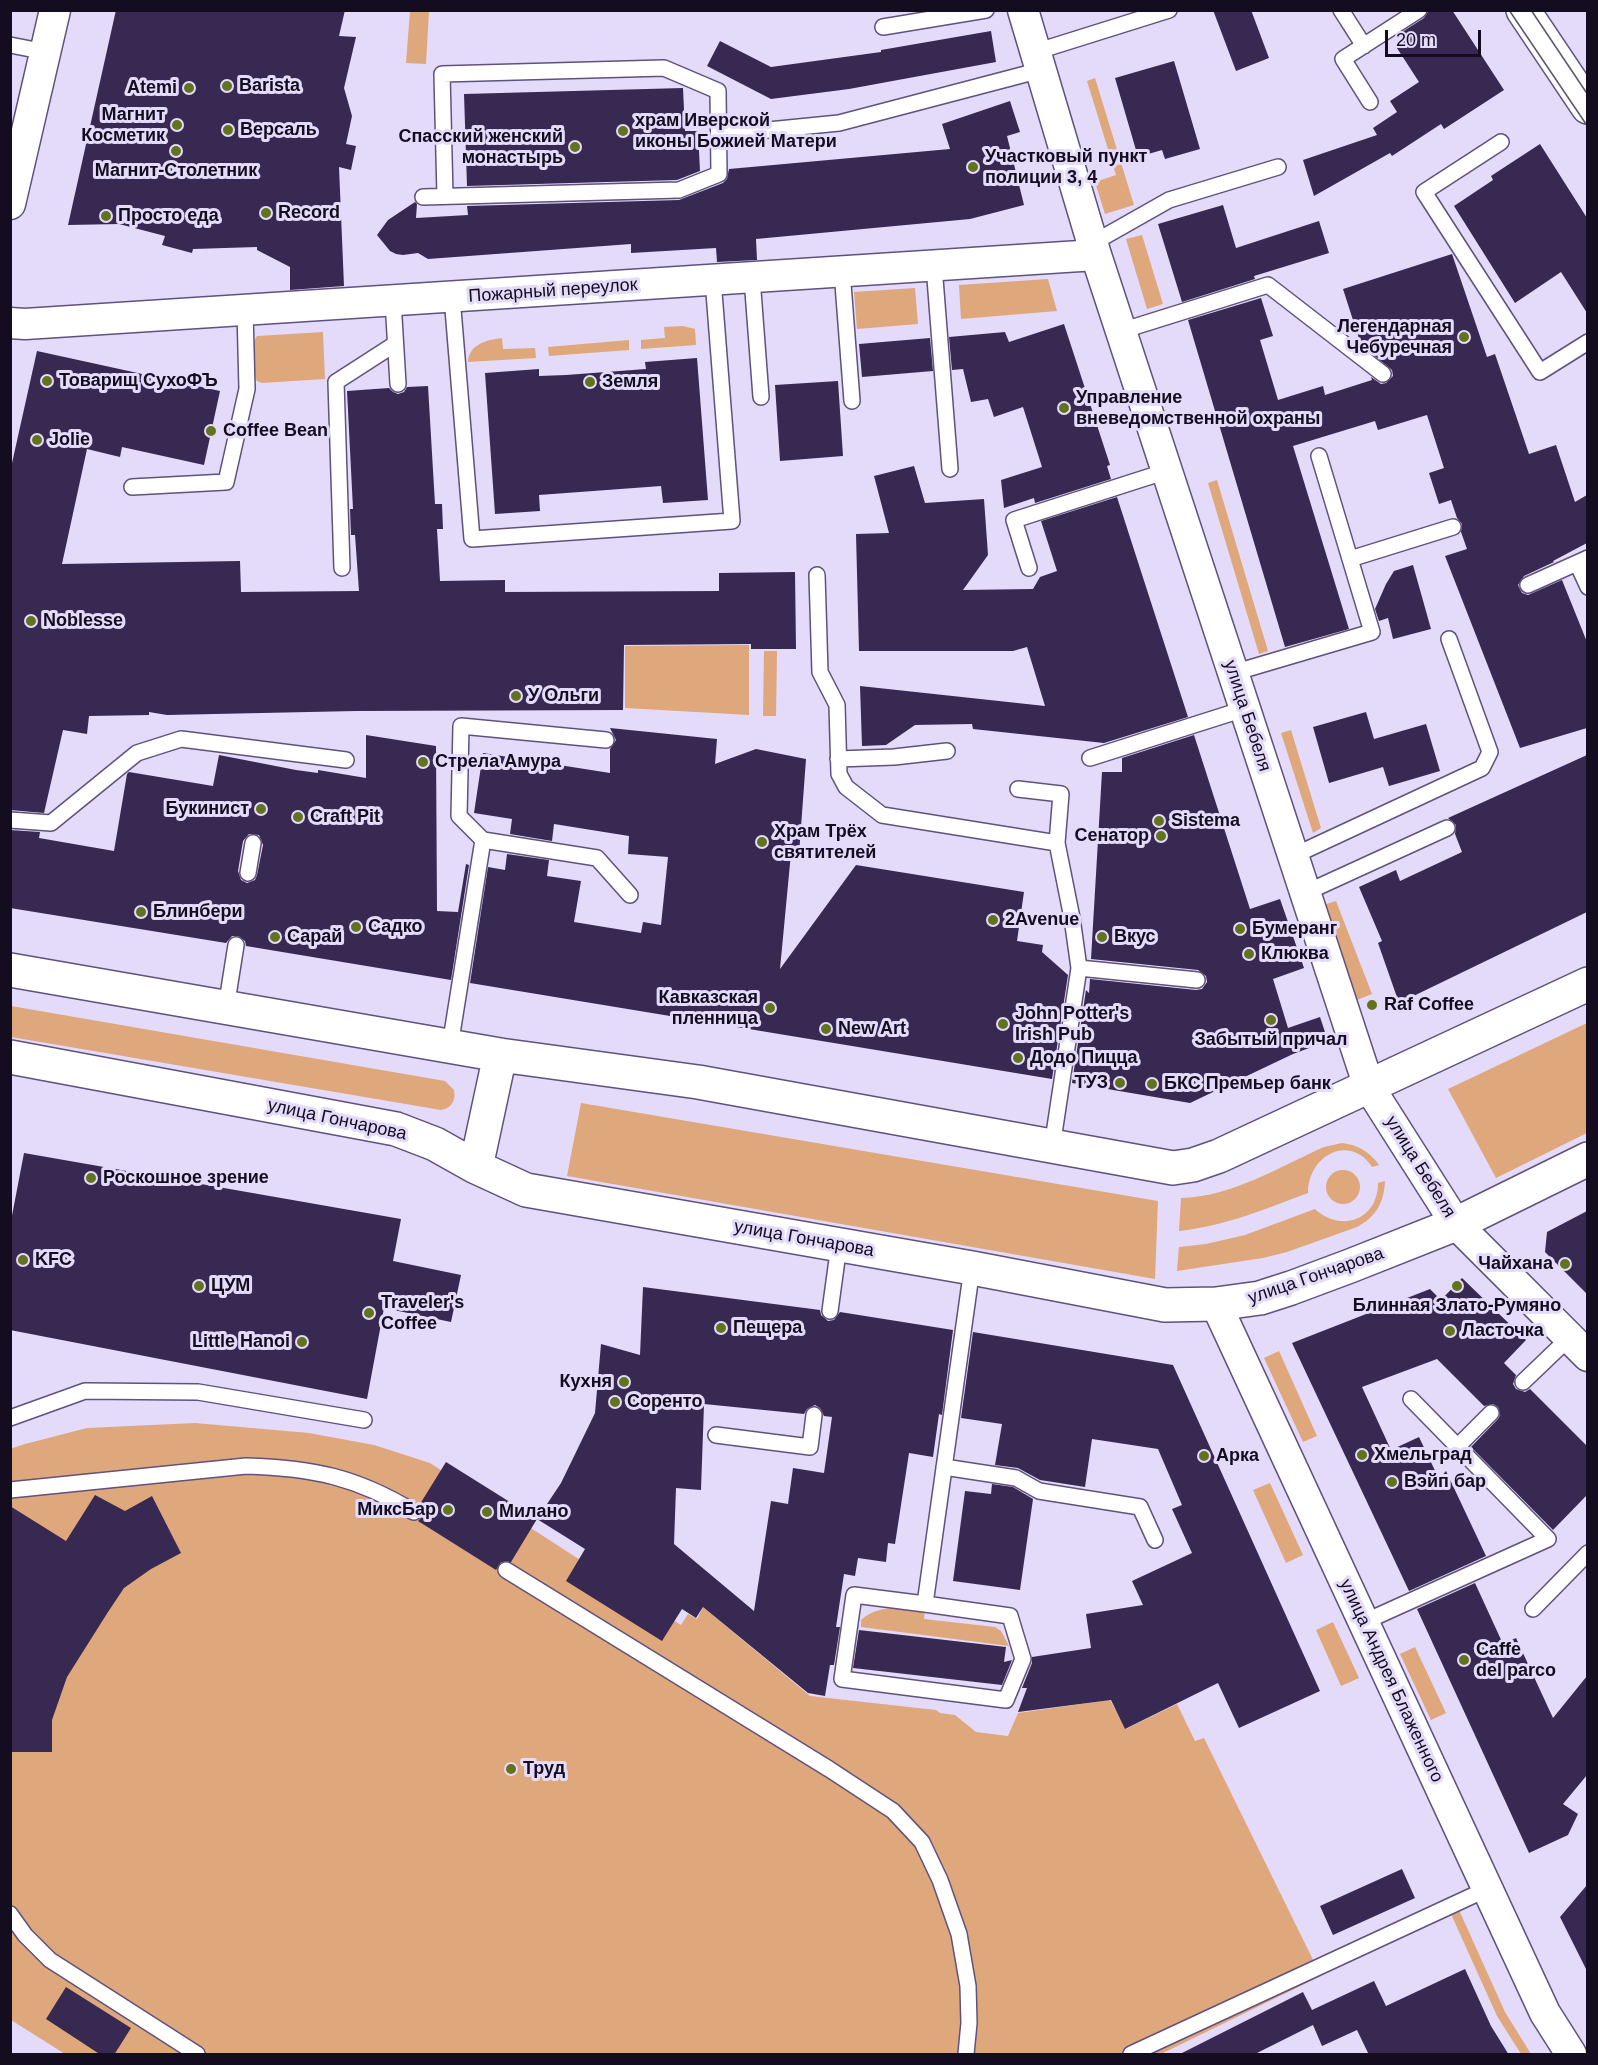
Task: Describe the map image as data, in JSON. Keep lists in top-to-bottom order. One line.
{"streets":{"main road":["улица Гончарова"],"street":["Пожарный переулок","улица Бебеля","улица Андрея Блаженного"]},"crossings":[["Пожарный переулок","улица Бебеля"],["улица Бебеля","улица Гончарова"],["улица Гончарова","улица Андрея Блаженного"]],"places":["Barista","Atemi","Магнит Косметик","Версаль","храм Иверской иконы Божией Матери","Спасский женский монастырь","Магнит-Столетник","Участковый пункт полиции 3, 4","Record","Просто еда","Легендарная Чебуречная","Товарищ СухоФЪ","Земля","Управление вневедомственной охраны","Coffee Bean","Jolie","Noblesse","У Ольги","Стрела Амура","Букинист","Craft Pit","Sistema","Сенатор","Храм Трёх святителей","Блинбери","2Avenue","Садко","Бумеранг","Сарай","Вкус","Клюква","Raf Coffee","Кавказская пленница","Забытый причал","John Potter's Irish Pub","New Art","Додо Пицца","ТУЗ","БКС Премьер банк","Роскошное зрение","KFC","Чайхана","ЦУМ","Блинная Злато-Румяно","Traveler's Coffee","Пещера","Ласточка","Little Hanoi","Кухня","Соренто","Хмельград","Арка","Вэйп бар","МиксБар","Милано","Caffe del parco","Труд"],"scale_bar":"20 m"}
